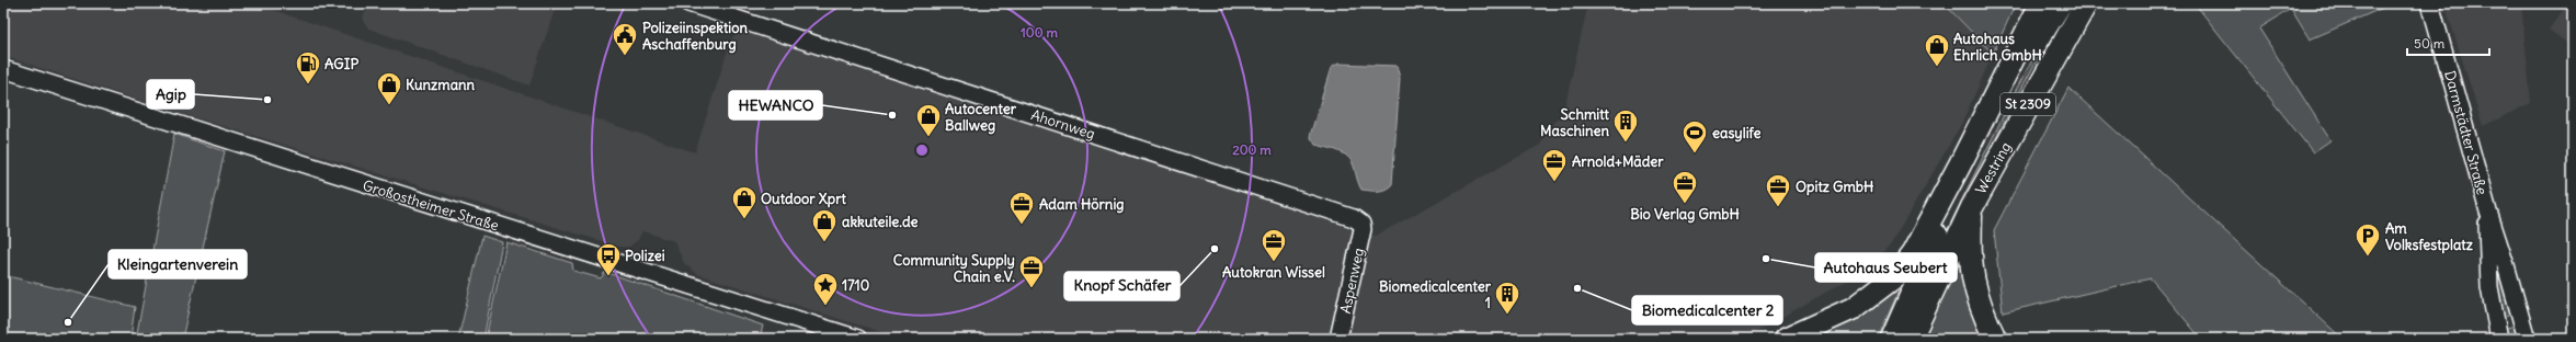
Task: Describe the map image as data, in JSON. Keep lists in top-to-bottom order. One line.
{"streets":{"highway":["St 2309","Westring"],"main road":["Ahornweg","Darmstädter Straße","Großostheimer Straße","Aspenweg"]},"crossings":[["Ahornweg","Aspenweg"]],"places":{"public building":["Polizeiinspektion Aschaffenburg"],"shop":["Autohaus Ehrlich GmbH","Kunzmann","Autocenter Ballweg","Outdoor Xprt","akkuteile.de"],"fuel station":["AGIP"],"other":["Agip","HEWANCO","Knopf Schäfer","Autohaus Seubert","Biomedicalcenter 2","Kleingartenverein"],"building":["Schmitt Maschinen","Biomedicalcenter 1"],"sports":["easylife"],"office":["Arnold+Mäder","Bio Verlag GmbH","Opitz GmbH","Adam Hörnig","Autokran Wissel","Community Supply Chain e.V."],"parking":["Am Volksfestplatz"],"bus stop":["Polizei"],"place":["1710"]},"scale_bar":"50 m","rings":["100 m","200 m"]}
